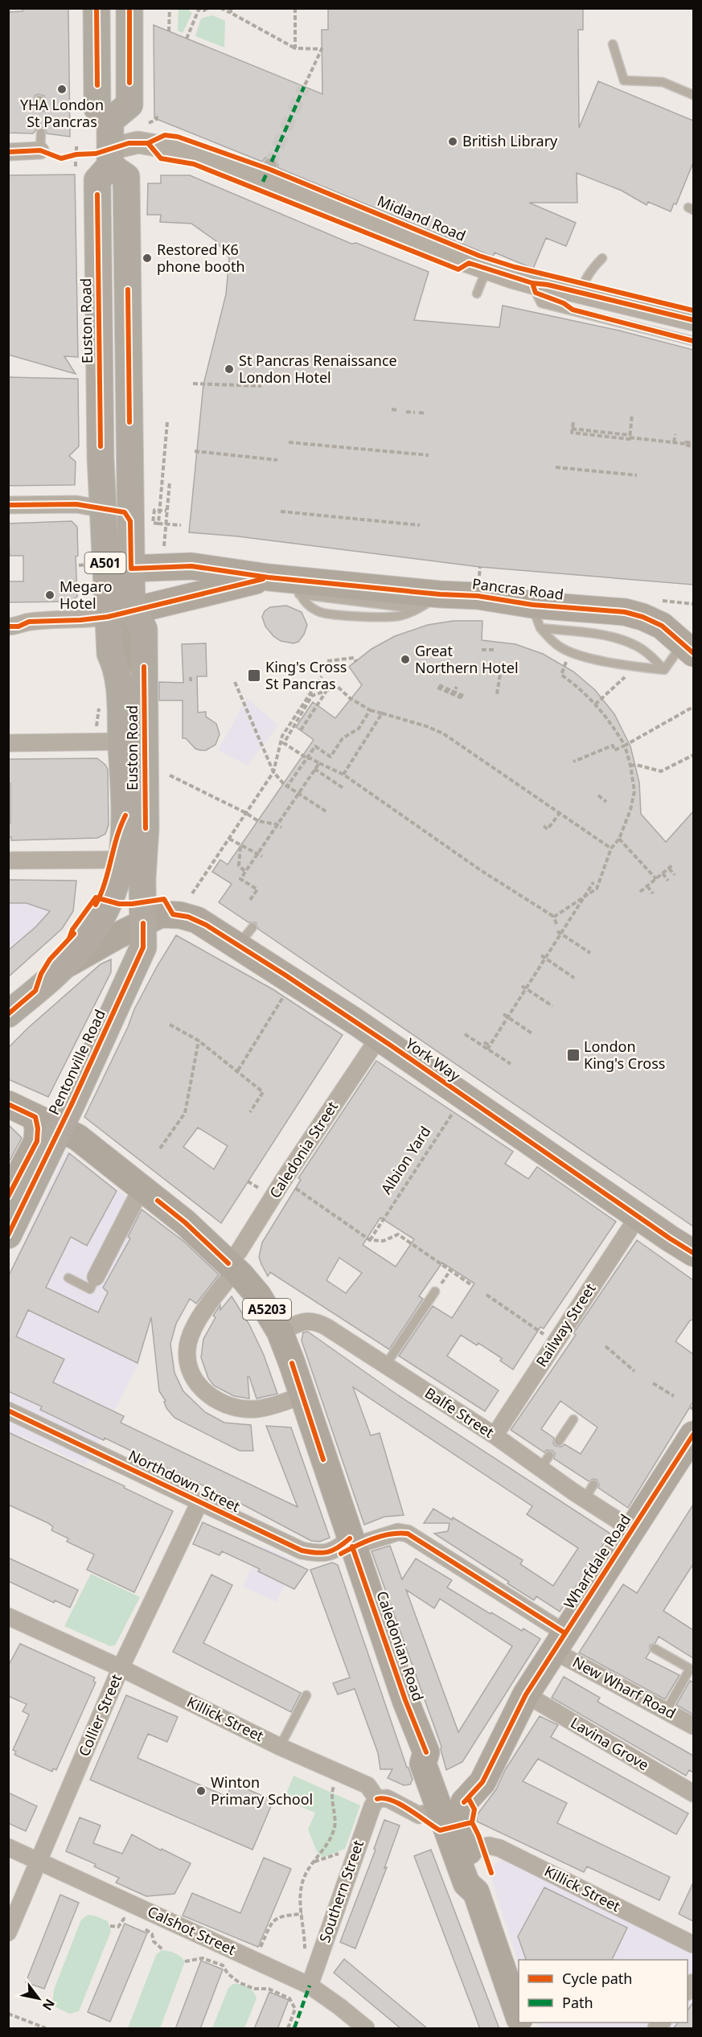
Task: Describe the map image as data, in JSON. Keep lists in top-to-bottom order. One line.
{"streets":{"highway":["Euston Road","A501","Pentonville Road"],"main road":["Pancras Road","York Way","A5203","Wharfdale Road","Caledonian Road"],"street":["Midland Road","Caledonia Street","Railway Street","Balfe Street","Northdown Street","New Wharf Road","Collier Street","Killick Street","Lavina Grove","Southern Street","Calshot Street"],"path":["Albion Yard"]},"crossings":[["Midland Road","Euston Road"],["Euston Road","A501"],["Euston Road","Pancras Road"],["Euston Road","York Way"],["Euston Road","Pentonville Road"],["York Way","Pentonville Road"],["York Way","Caledonia Street"],["York Way","Albion Yard"],["York Way","Railway Street"],["Pentonville Road","A5203"],["Pentonville Road","Caledonian Road"],["Caledonia Street","Caledonian Road"],["A5203","Wharfdale Road"],["A5203","Caledonian Road"],["A5203","Killick Street"],["Railway Street","Balfe Street"],["Balfe Street","Wharfdale Road"],["Balfe Street","Caledonian Road"],["Northdown Street","Wharfdale Road"],["Northdown Street","Caledonian Road"],["Northdown Street","New Wharf Road"],["Northdown Street","Collier Street"],["Wharfdale Road","New Wharf Road"],["Wharfdale Road","Lavina Grove"],["Caledonian Road","Killick Street"],["Collier Street","Killick Street"],["Collier Street","Calshot Street"],["Killick Street","Southern Street"],["Southern Street","Calshot Street"]],"places":{"other":["YHA London St Pancras","British Library","Restored K6 phone booth","St Pancras Renaissance London Hotel","Megaro Hotel","Great Northern Hotel","Winton Primary School"],"transit":["King's Cross St Pancras","London King's Cross"]},"legend":["Cycle path","Path"],"north":"bottom right"}
